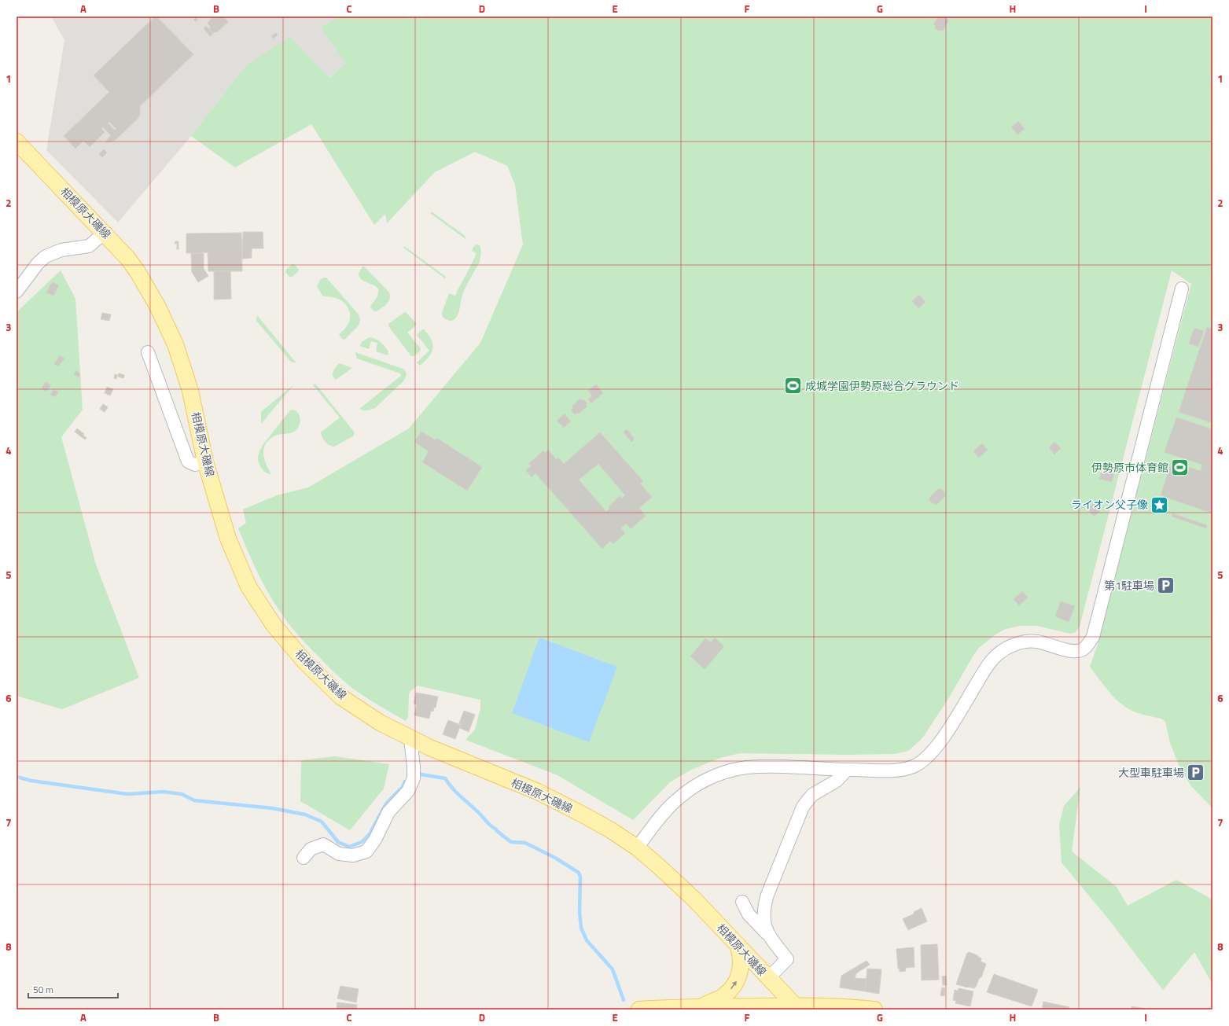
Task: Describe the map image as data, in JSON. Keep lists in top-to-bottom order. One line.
{"streets":{"main road":["相模原大磯線"]},"places":{"sports":["成城学園伊勢原総合グラウンド","伊勢原市体育館"],"place":["ライオン父子像"],"parking":["第1駐車場","大型車駐車場"]},"scale_bar":"50 m","grid":{"columns":["A","B","C","D","E","F","G","H","I"],"rows":["1","2","3","4","5","6","7","8"]}}
